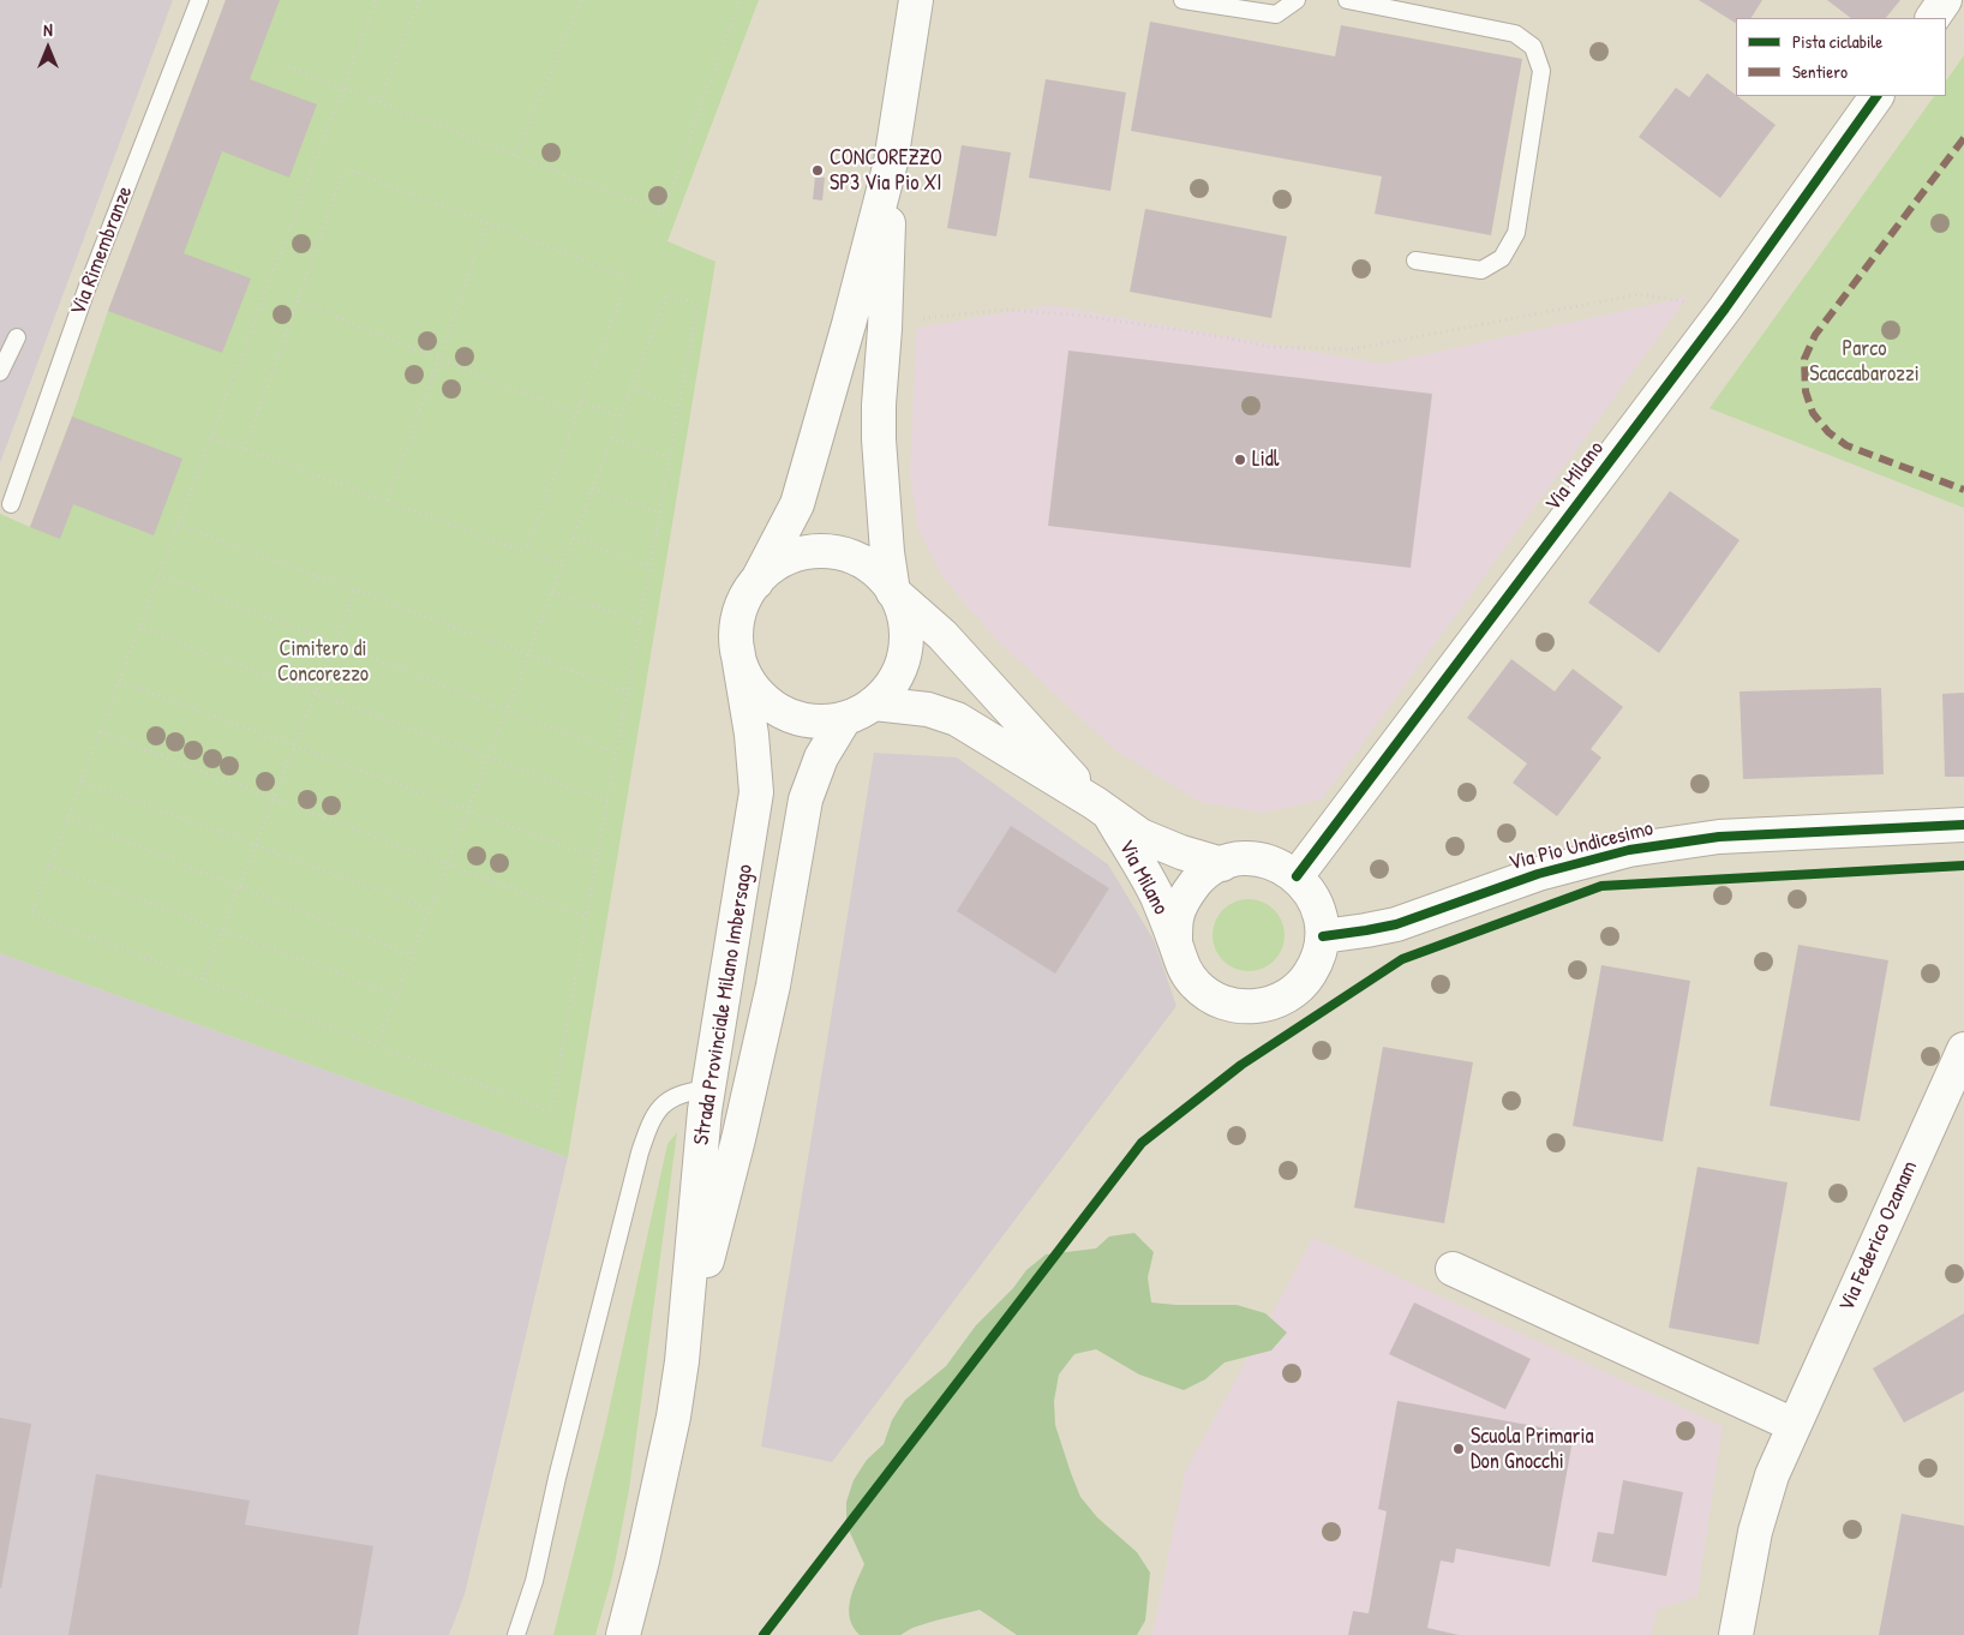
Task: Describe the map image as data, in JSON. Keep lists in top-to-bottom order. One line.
{"streets":{"street":["Via Milano","Via Pio Undicesimo","Strada Provinciale Milano Imbersago","Via Federico Ozanam"],"lane":["Via Rimembranze"]},"crossings":[["Via Milano","Via Pio Undicesimo"]],"parks":["Parco Scaccabarozzi","Cimitero di Concorezzo"],"places":["CONCOREZZO SP3 Via Pio XI","Lidl","Scuola Primaria Don Gnocchi"],"legend":["Pista ciclabile","Sentiero"],"north":"top"}
